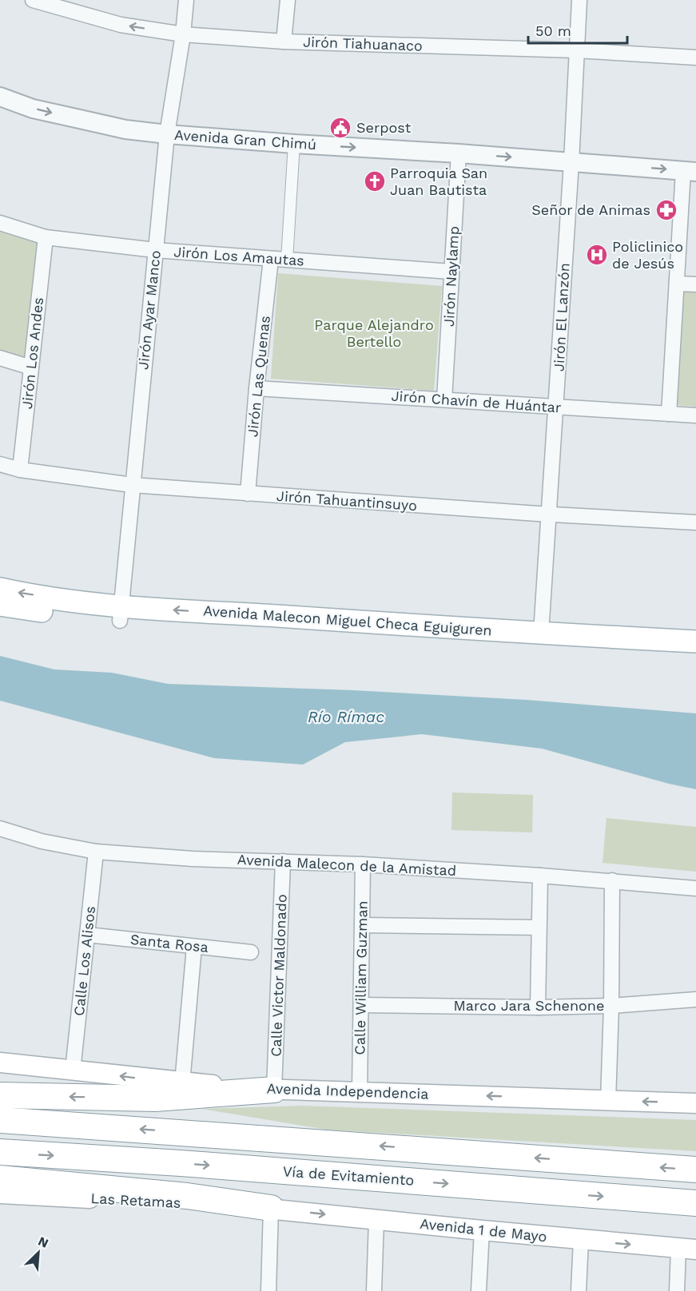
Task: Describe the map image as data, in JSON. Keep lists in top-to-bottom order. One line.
{"streets":{"highway":["Vía de Evitamiento"],"main road":["Avenida Malecon Miguel Checa Eguiguren","Avenida Independencia","Las Retamas","Avenida 1 de Mayo"],"street":["Jirón Tiahuanaco","Avenida Gran Chimú","Jirón Los Amautas","Jirón Naylamp","Jirón Ayar Manco","Jirón El Lanzón","Jirón Los Andes","Jirón Las Quenas","Jirón Chavín de Huántar","Jirón Tahuantinsuyo","Avenida Malecon de la Amistad","Santa Rosa","Calle Los Alisos","Calle Victor Maldonado","Calle William Guzman","Marco Jara Schenone"]},"crossings":[["Jirón Tiahuanaco","Jirón Ayar Manco"],["Jirón Tiahuanaco","Jirón El Lanzón"],["Avenida Gran Chimú","Jirón Naylamp"],["Avenida Gran Chimú","Jirón Ayar Manco"],["Avenida Gran Chimú","Jirón El Lanzón"],["Jirón Los Amautas","Jirón Naylamp"],["Jirón Los Amautas","Jirón Ayar Manco"],["Jirón Los Amautas","Jirón Los Andes"],["Jirón Los Amautas","Jirón Las Quenas"],["Jirón Naylamp","Jirón Chavín de Huántar"],["Jirón Ayar Manco","Jirón Tahuantinsuyo"],["Jirón Ayar Manco","Avenida Malecon Miguel Checa Eguiguren"],["Jirón El Lanzón","Jirón Chavín de Huántar"],["Jirón El Lanzón","Jirón Tahuantinsuyo"],["Jirón El Lanzón","Avenida Malecon Miguel Checa Eguiguren"],["Jirón Los Andes","Jirón Tahuantinsuyo"],["Jirón Las Quenas","Jirón Chavín de Huántar"],["Jirón Las Quenas","Jirón Tahuantinsuyo"],["Avenida Malecon de la Amistad","Calle Los Alisos"],["Avenida Malecon de la Amistad","Calle Victor Maldonado"],["Avenida Malecon de la Amistad","Calle William Guzman"],["Santa Rosa","Calle Los Alisos"],["Calle Los Alisos","Avenida Independencia"],["Calle Victor Maldonado","Avenida Independencia"],["Calle William Guzman","Marco Jara Schenone"],["Calle William Guzman","Avenida Independencia"],["Las Retamas","Avenida 1 de Mayo"]],"one_way":["Avenida Gran Chimú","Avenida Independencia","Avenida 1 de Mayo"],"water":["Río Rímac"],"parks":["Parque Alejandro Bertello"],"places":{"public building":["Serpost"],"church":["Parroquia San Juan Bautista"],"pharmacy":["Señor de Animas"],"hospital":["Policlinico de Jesús"]},"scale_bar":"50 m","north":"top right"}
